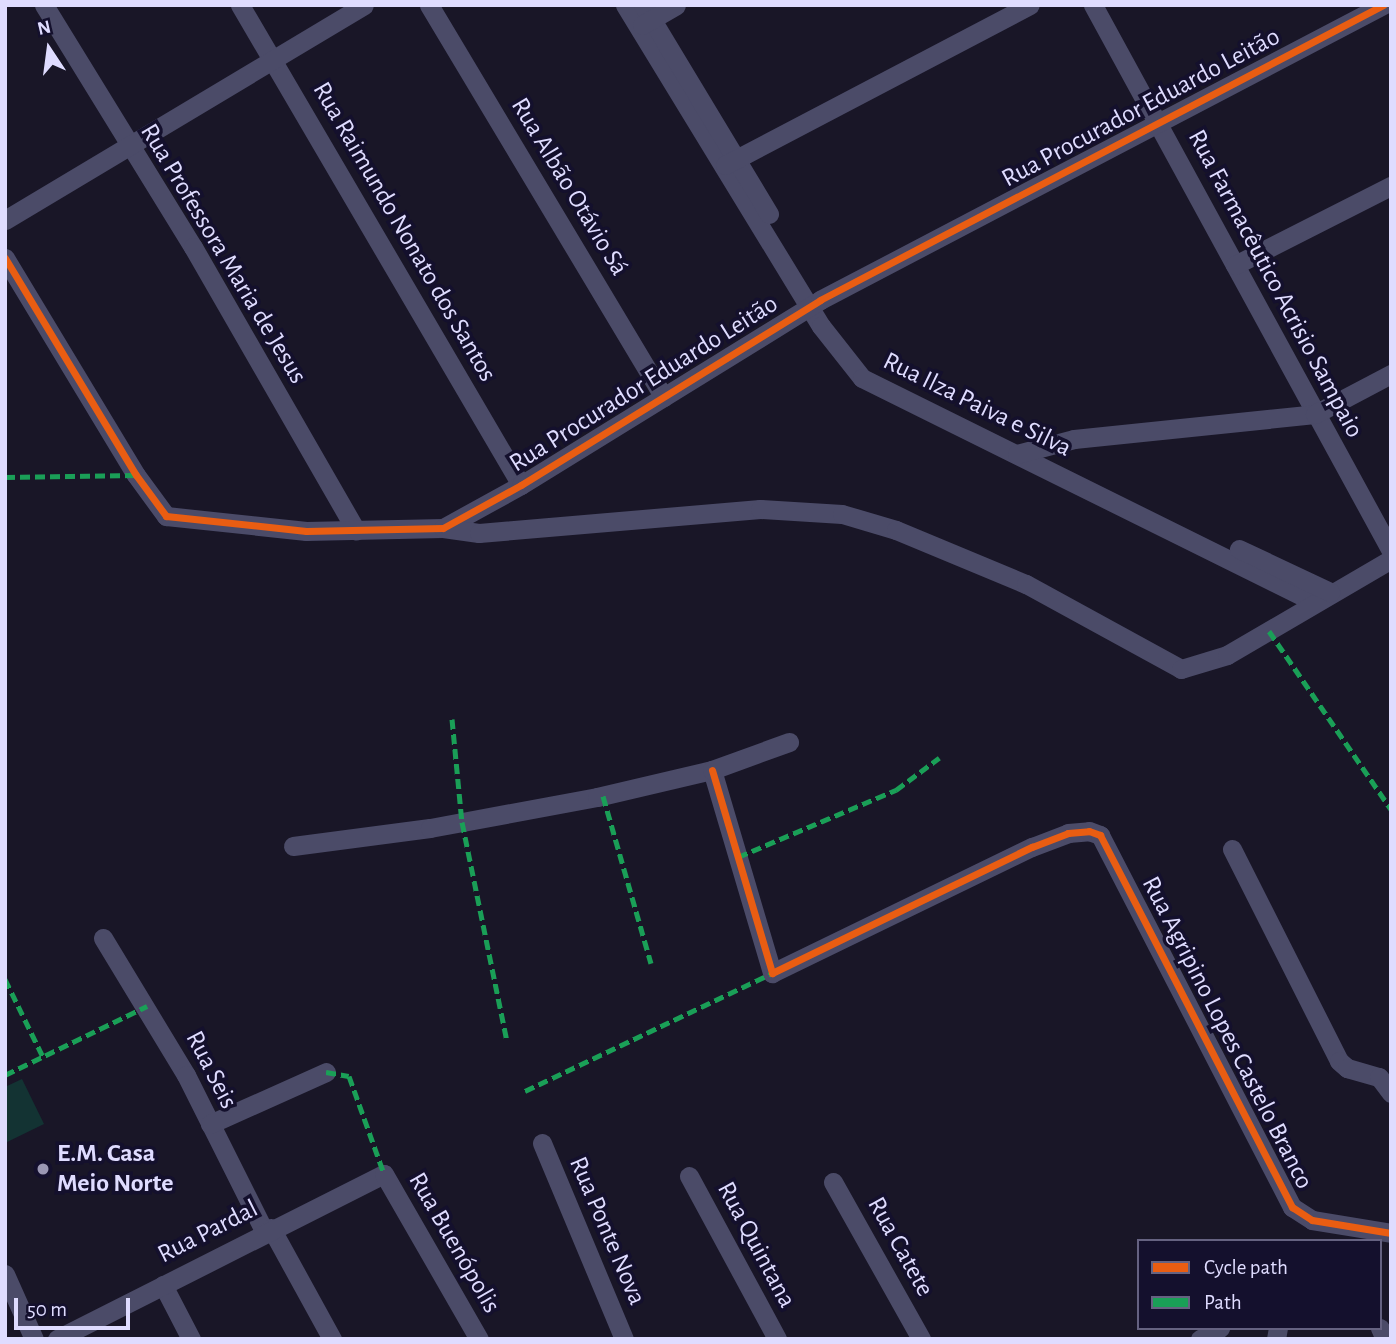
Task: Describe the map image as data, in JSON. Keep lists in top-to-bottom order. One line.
{"streets":{"street":["Rua Procurador Eduardo Leitão","Rua Albão Otávio Sá","Rua Raimundo Nonato dos Santos","Rua Professora Maria de Jesus","Rua Farmacêutico Acrisio Sampaio","Rua Ilza Paiva e Silva","Rua Agripino Lopes Castelo Branco","Rua Seis","Rua Ponte Nova","Rua Pardal","Rua Buenópolis","Rua Quintana","Rua Catete"]},"crossings":[["Rua Procurador Eduardo Leitão","Rua Albão Otávio Sá"],["Rua Procurador Eduardo Leitão","Rua Raimundo Nonato dos Santos"],["Rua Procurador Eduardo Leitão","Rua Professora Maria de Jesus"],["Rua Procurador Eduardo Leitão","Rua Farmacêutico Acrisio Sampaio"],["Rua Procurador Eduardo Leitão","Rua Ilza Paiva e Silva"],["Rua Seis","Rua Pardal"],["Rua Pardal","Rua Buenópolis"]],"places":["E.M. Casa Meio Norte"],"legend":["Cycle path","Path"],"scale_bar":"50 m","north":"top"}
